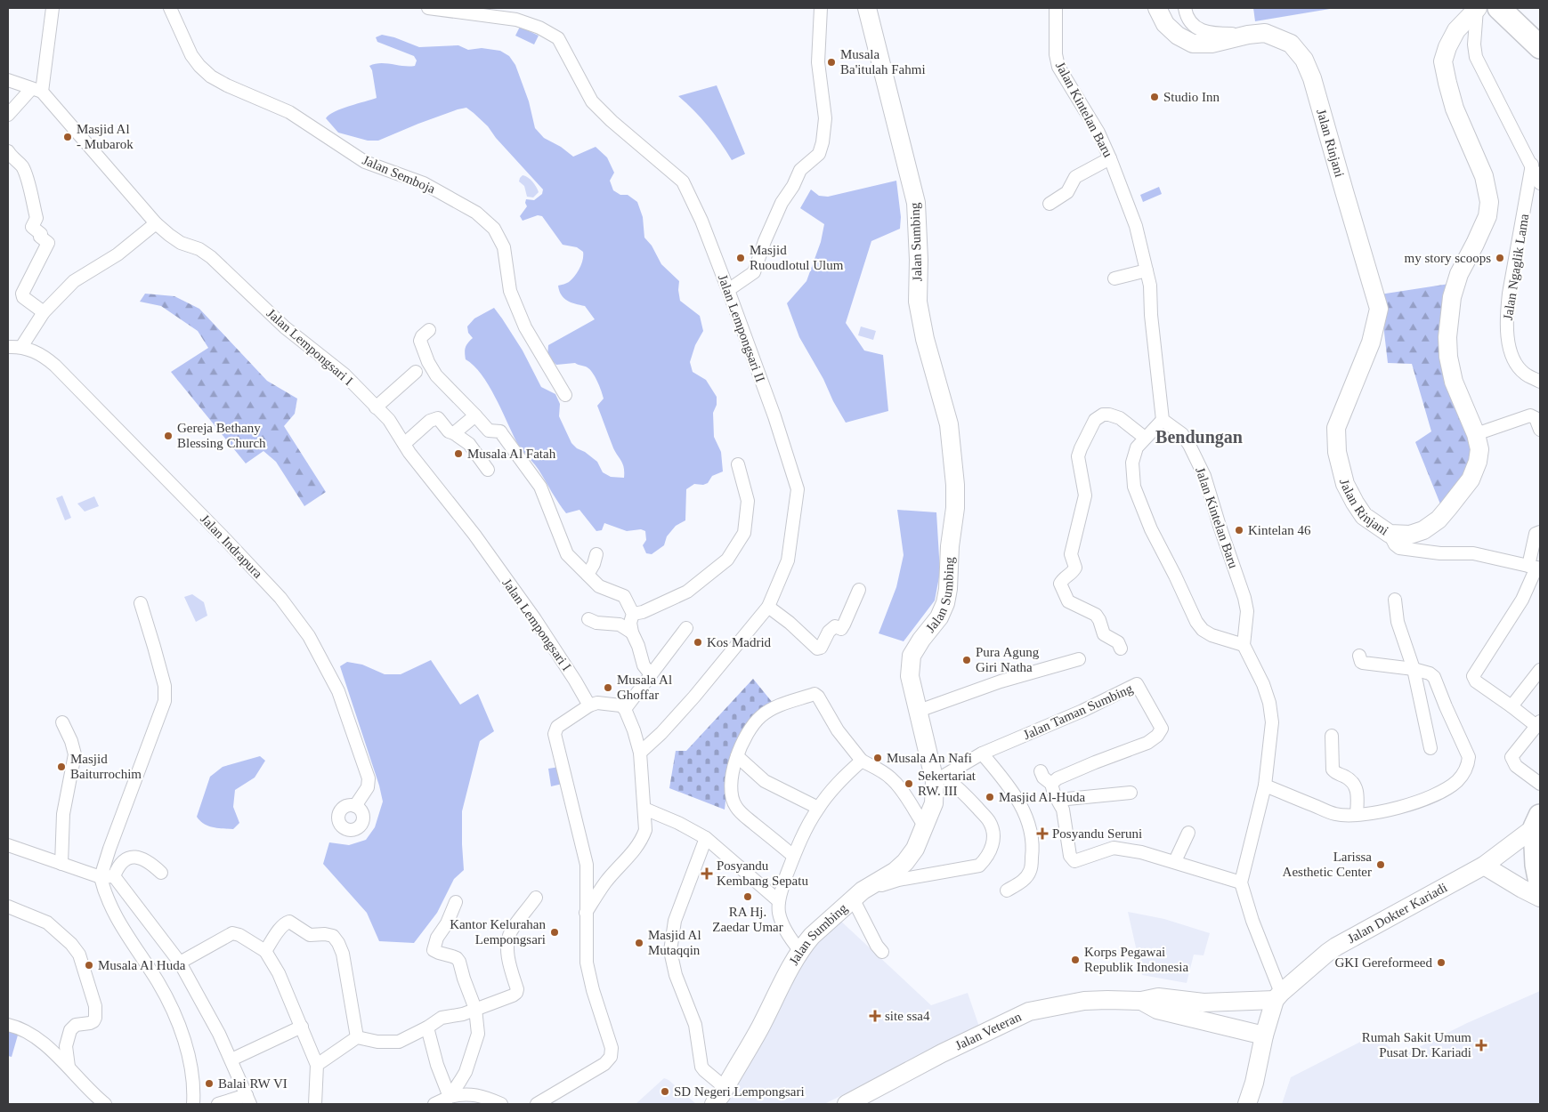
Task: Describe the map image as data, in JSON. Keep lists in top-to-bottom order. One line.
{"streets":{"street":["Jalan Kintelan Baru","Jalan Rinjani","Jalan Semboja","Jalan Sumbing","Jalan Ngaglik Lama","Jalan Lempongsari II","Jalan Lempongsari I","Jalan Indrapura","Jalan Taman Sumbing","Jalan Dokter Kariadi","Jalan Veteran"]},"crossings":[["Jalan Sumbing","Jalan Taman Sumbing"],["Jalan Dokter Kariadi","Jalan Veteran"]],"districts":["Bendungan"],"places":{"other":["Musala Ba'itulah Fahmi","Studio Inn","Masjid Al - Mubarok","Masjid Ruoudlotul Ulum","my story scoops","Gereja Bethany Blessing Church","Musala Al Fatah","Kintelan 46","Kos Madrid","Pura Agung Giri Natha","Musala Al Ghoffar","Musala An Nafi","Masjid Baiturrochim","Sekertariat RW. III","Masjid Al-Huda","Larissa Aesthetic Center","RA Hj. Zaedar Umar","Kantor Kelurahan Lempongsari","Masjid Al Mutaqqin","Korps Pegawai Republik Indonesia","GKI Gereformeed","Musala Al Huda","Balai RW VI","SD Negeri Lempongsari"],"health":["Posyandu Seruni","Posyandu Kembang Sepatu","site ssa4","Rumah Sakit Umum Pusat Dr. Kariadi"]}}
